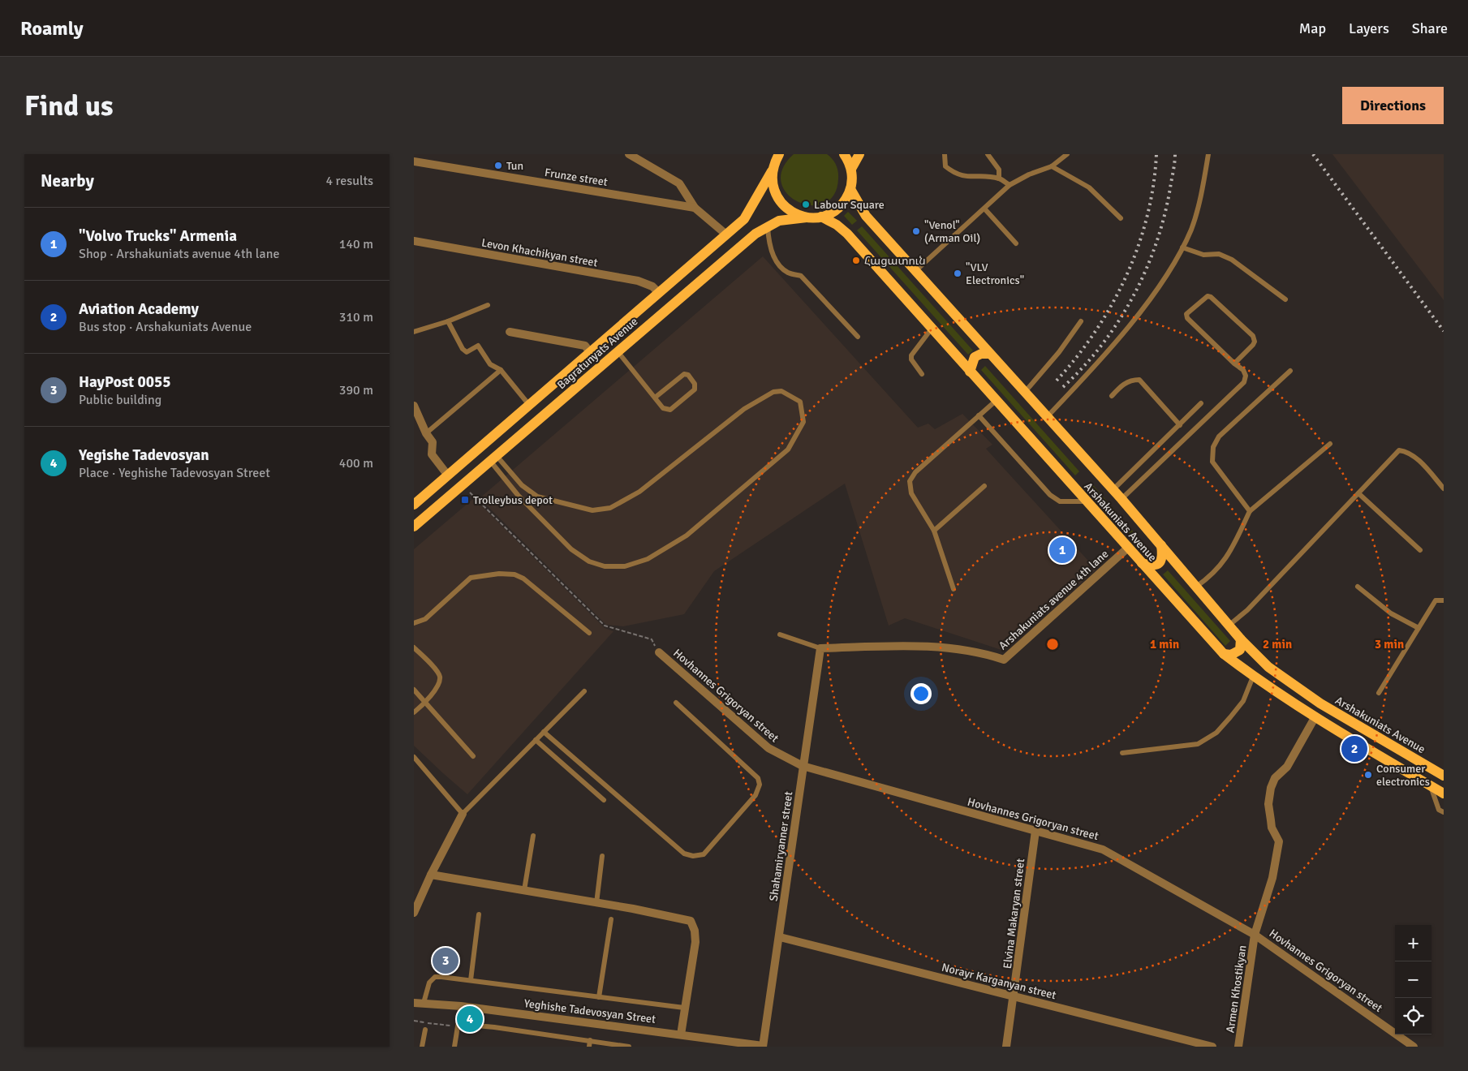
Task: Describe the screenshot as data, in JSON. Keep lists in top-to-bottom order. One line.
{"streets":{"main road":["Bagratunyats Avenue","Arshakuniats Avenue"],"street":["Frunze street","Levon Khachikyan street","Arshakuniats avenue 4th lane","Hovhannes Grigoryan street","Shahamiryanner street","Elvina Makaryan street","Norayr Karganyan street","Armen Khostikyan","Yeghishe Tadevosyan Street"]},"crossings":[["Levon Khachikyan street","Bagratunyats Avenue"],["Arshakuniats Avenue","Arshakuniats avenue 4th lane"],["Arshakuniats Avenue","Armen Khostikyan"],["Arshakuniats avenue 4th lane","Shahamiryanner street"],["Hovhannes Grigoryan street","Shahamiryanner street"],["Hovhannes Grigoryan street","Elvina Makaryan street"],["Hovhannes Grigoryan street","Armen Khostikyan"],["Shahamiryanner street","Norayr Karganyan street"],["Shahamiryanner street","Yeghishe Tadevosyan Street"],["Elvina Makaryan street","Norayr Karganyan street"]],"places":{"other":["Tun","Labour Square","\"Venol\" (Arman Oil)","Հացատուն","\"VLV Electronics\"","Consumer electronics"],"transit":["Trolleybus depot"]},"page":{"header":"Roamly","nav":["Map","Layers","Share"],"buttons":"Directions","title":"Find us","heading":["Nearby","4 results"],"list":[{"mark":"1","name":"\"Volvo Trucks\" Armenia","note":"Shop · Arshakuniats avenue 4th lane","value":"140 m"},{"mark":"2","name":"Aviation Academy","note":"Bus stop · Arshakuniats Avenue","value":"310 m"},{"mark":"3","name":"HayPost 0055","note":"Public building","value":"390 m"},{"mark":"4","name":"Yegishe Tadevosyan","note":"Place · Yeghishe Tadevosyan Street","value":"400 m"}],"pins":["1","2","3","4"],"map_buttons":["+","−"]},"rings":["1 min","2 min","3 min"]}
